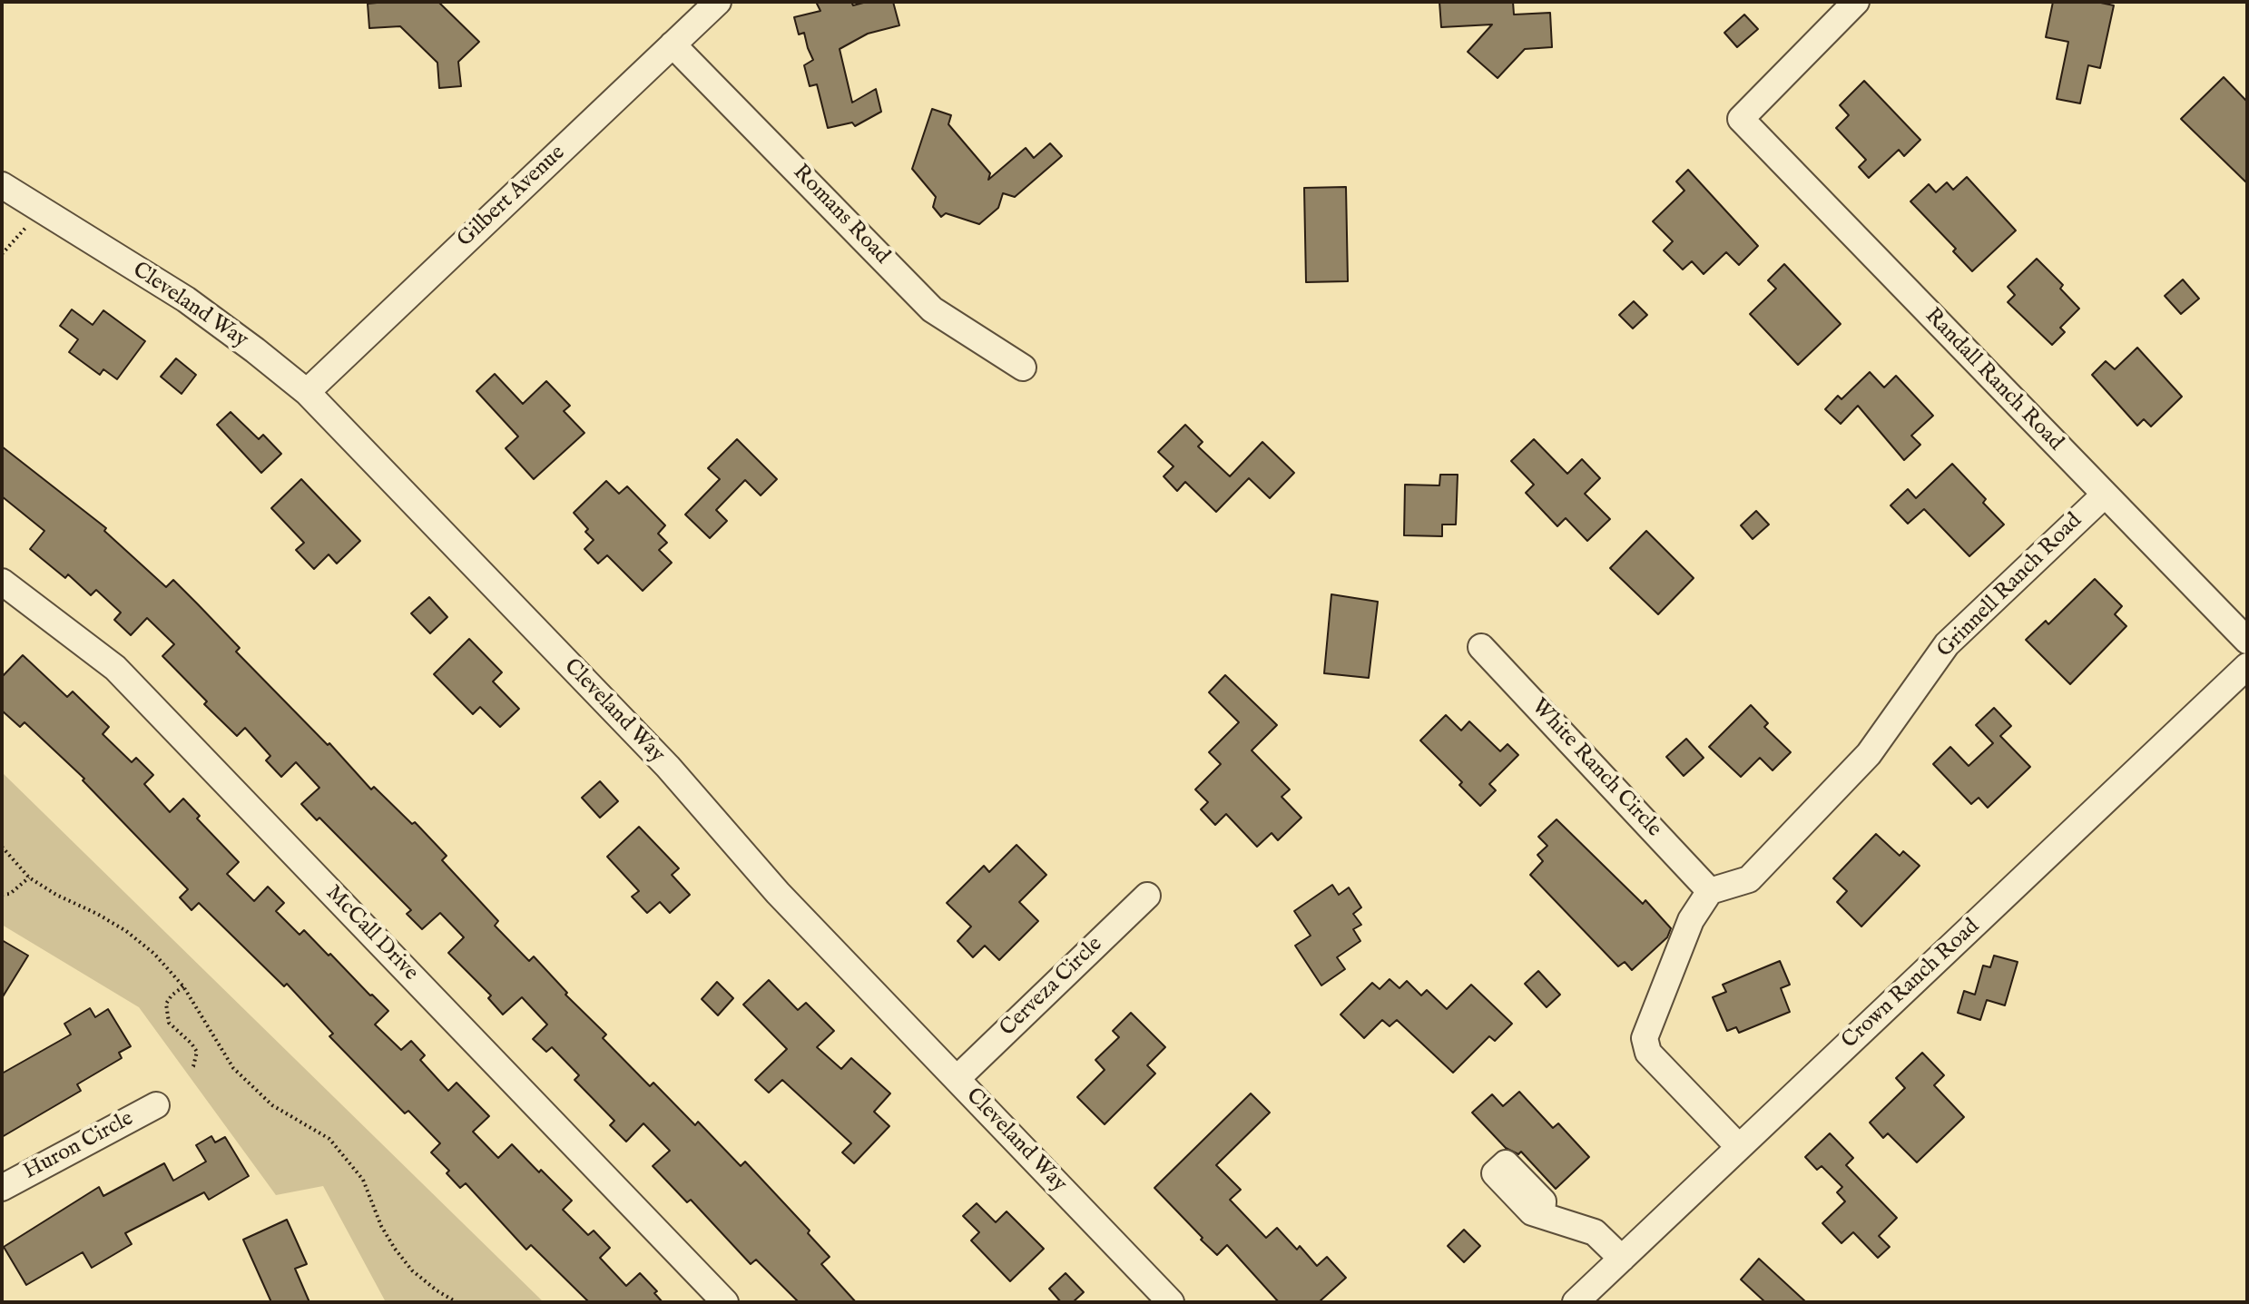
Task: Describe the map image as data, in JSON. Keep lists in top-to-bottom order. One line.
{"streets":{"street":["Gilbert Avenue","Romans Road","Cleveland Way","Randall Ranch Road","Grinnell Ranch Road","White Ranch Circle","McCall Drive","Crown Ranch Road","Cerveza Circle","Huron Circle"]},"crossings":[["Gilbert Avenue","Romans Road"],["Gilbert Avenue","Cleveland Way"],["Cleveland Way","Cerveza Circle"],["Randall Ranch Road","Grinnell Ranch Road"],["Grinnell Ranch Road","White Ranch Circle"]]}
